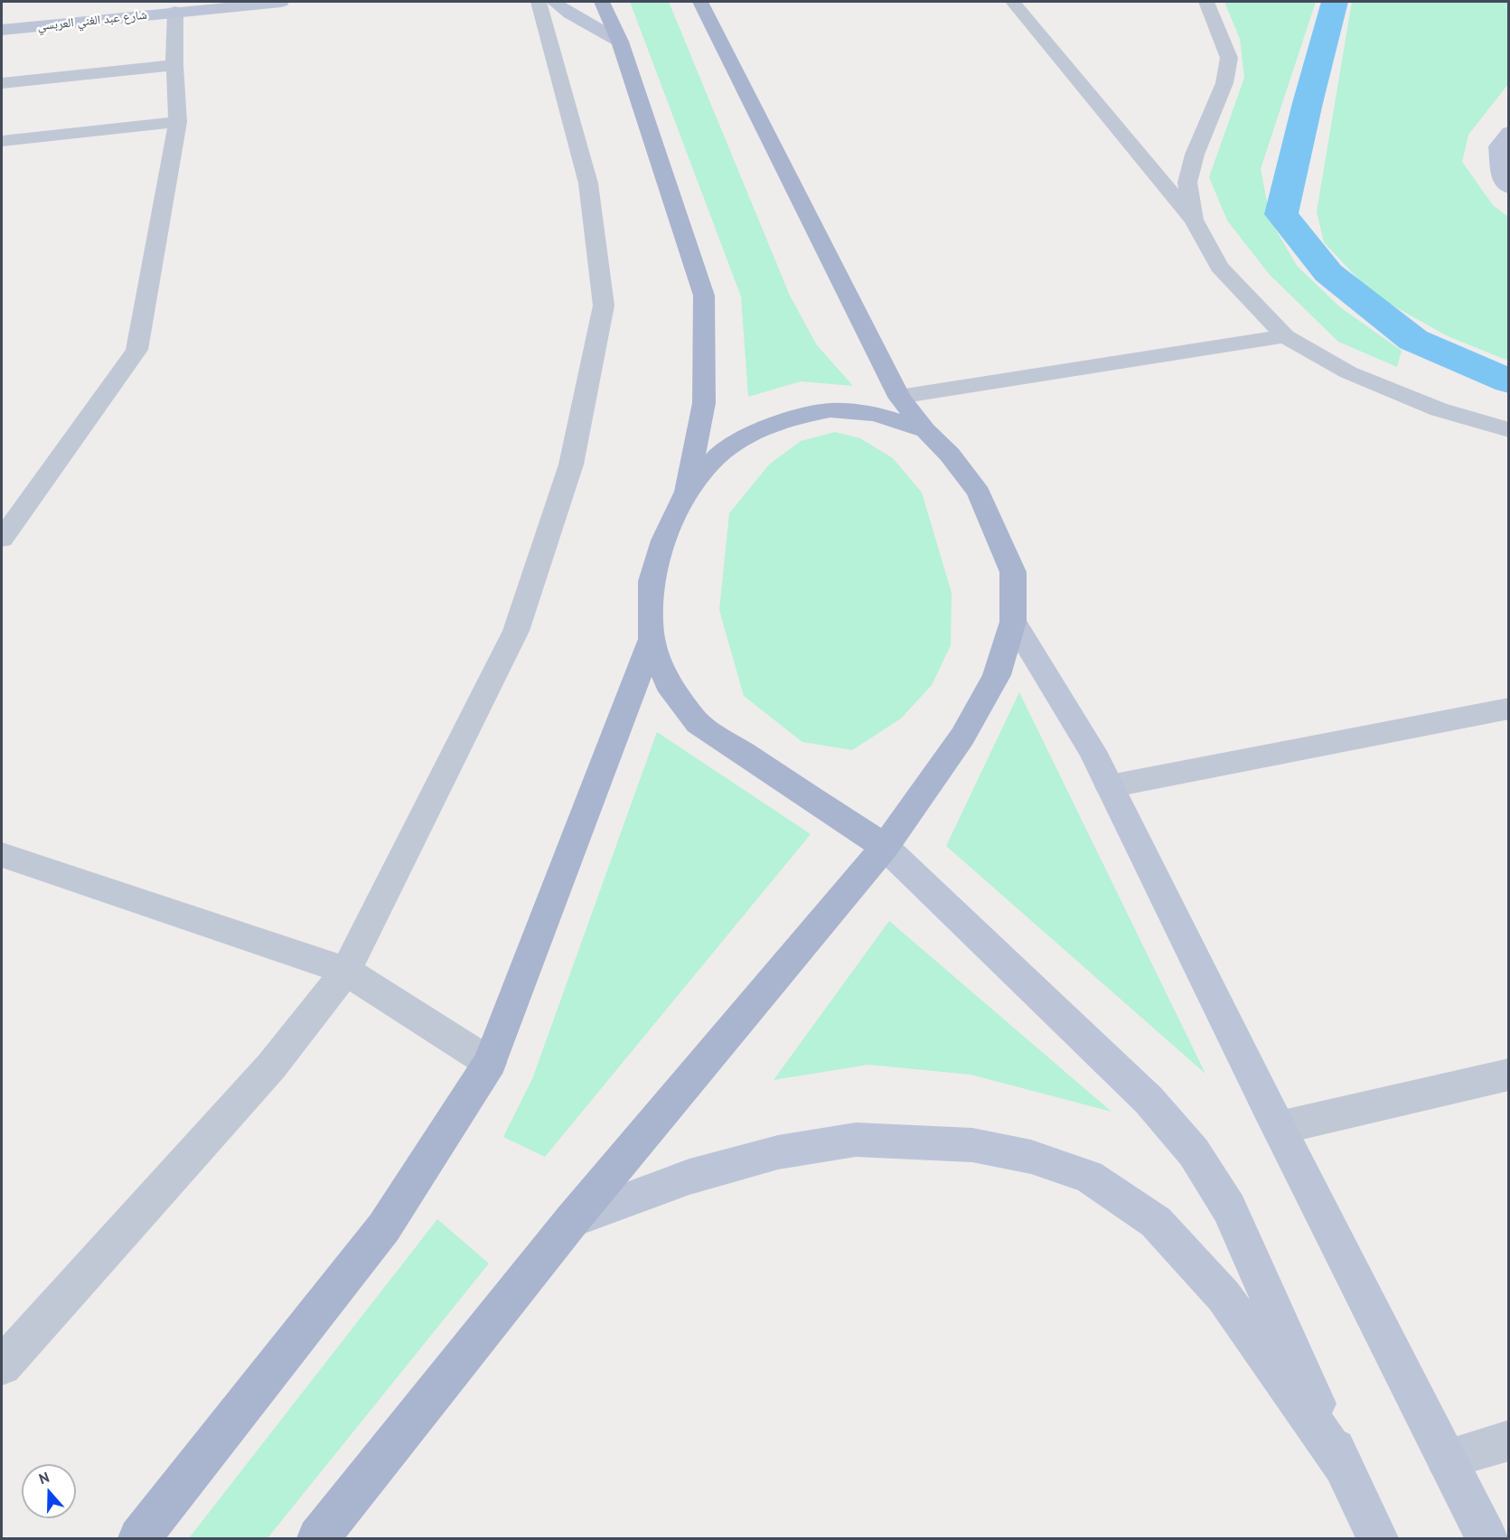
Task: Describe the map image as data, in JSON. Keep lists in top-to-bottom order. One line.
{"streets":{"main road":["شارع عبد الغني العربسي"]},"north":"top"}
